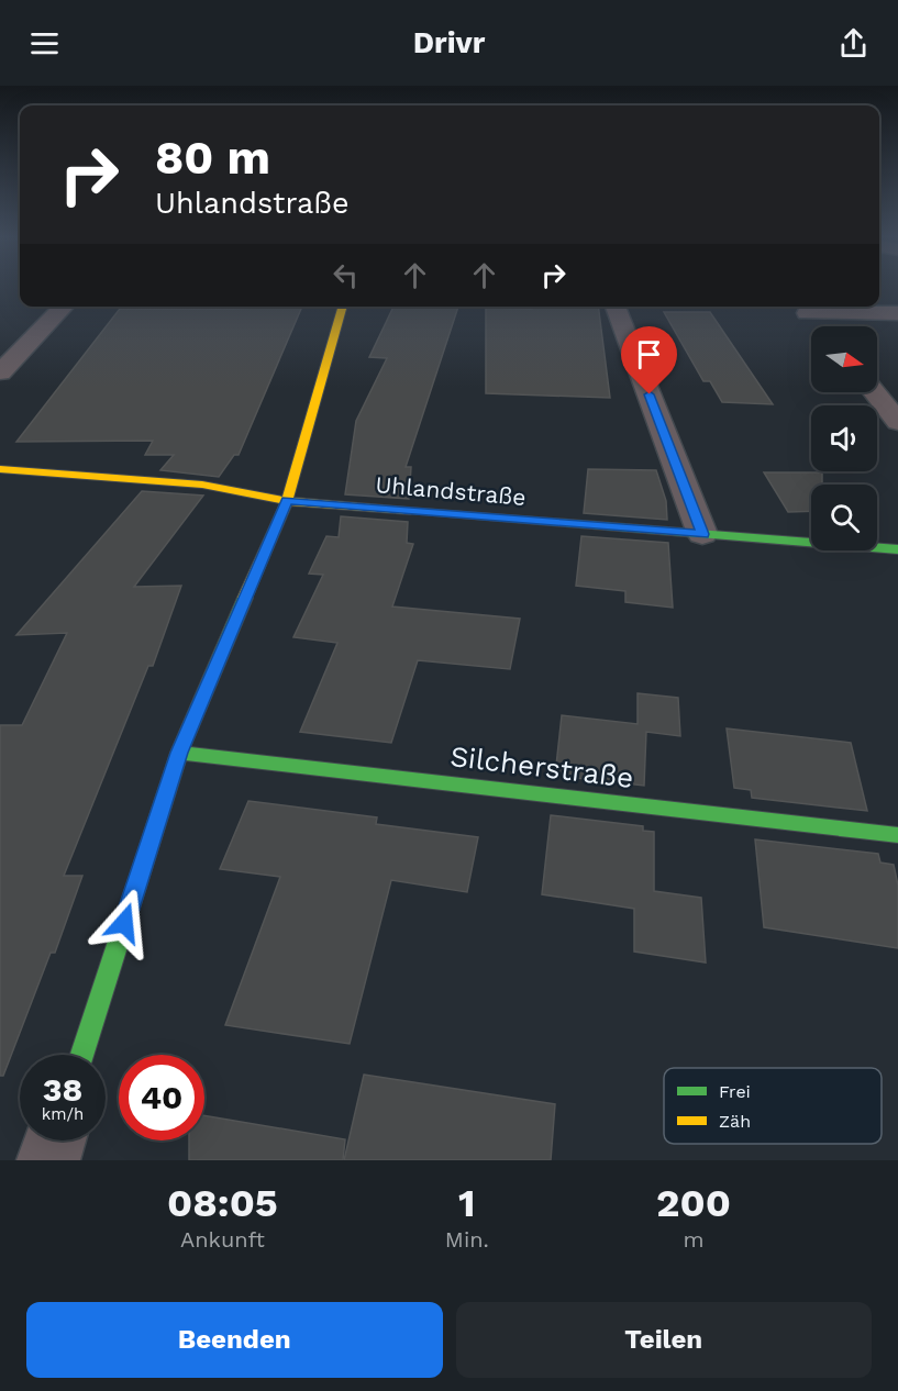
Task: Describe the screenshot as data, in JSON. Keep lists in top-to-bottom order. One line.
{"streets":{"street":["Uhlandstraße","Silcherstraße"]},"legend":["Frei","Zäh"],"north":"right","page":{"header":"Drivr","turn":["80 m","Uhlandstraße"],"speed":"38 km/h","limit":"40","eta":["08:05","Ankunft","1","Min.","200","m"],"buttons":["Beenden","Teilen"]}}
